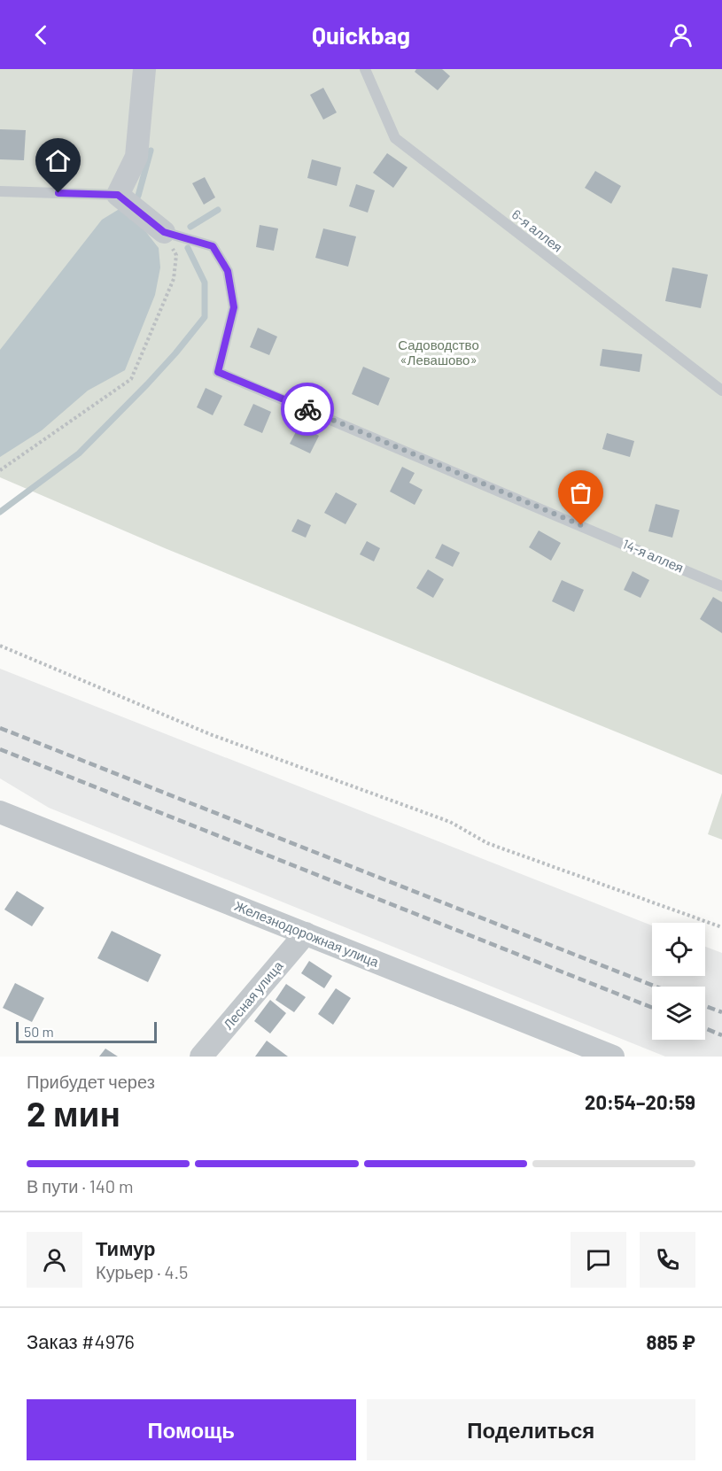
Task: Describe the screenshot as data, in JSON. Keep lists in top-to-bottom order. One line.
{"streets":{"street":["14-я аллея","Железнодорожная улица","Лесная улица"],"lane":["6-я аллея"]},"crossings":[["Железнодорожная улица","Лесная улица"]],"parks":["Садоводство «Левашово»"],"scale_bar":"50 m","page":{"header":"Quickbag","scale":"50 m","heading":["2 мин","Прибудет через","20:54–20:59"],"panel":["Тимур","Курьер · 4.5","Заказ #4976","885 ₽"],"bar":"В пути · 140 m","buttons":["Помощь","Поделиться"]}}
